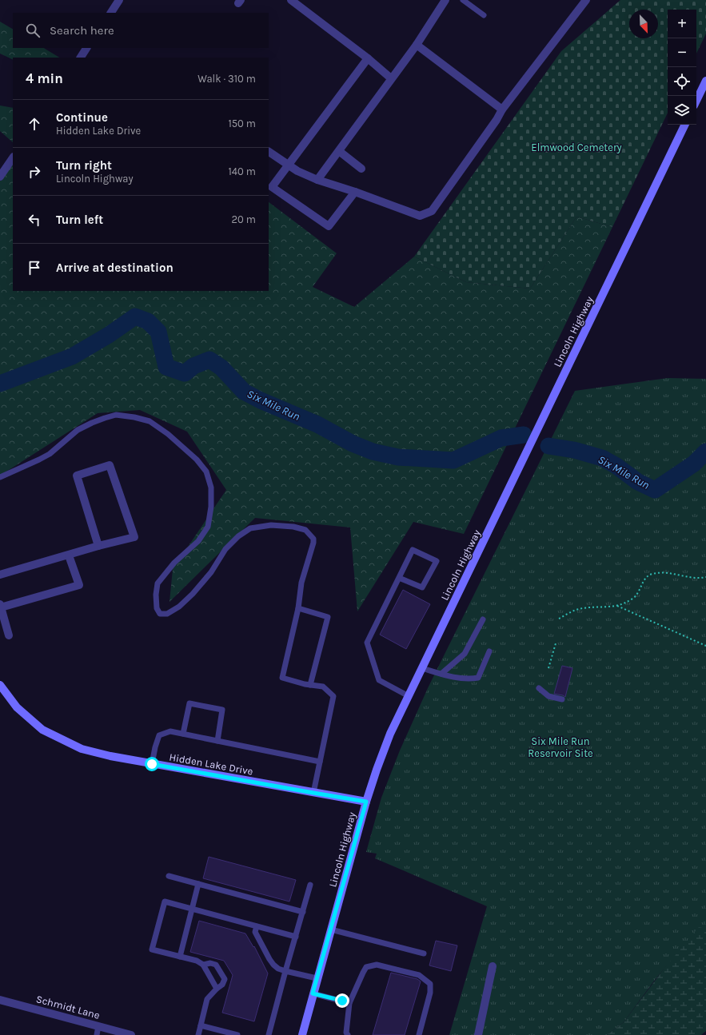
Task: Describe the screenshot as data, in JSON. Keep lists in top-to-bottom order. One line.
{"streets":{"main road":["Lincoln Highway","Hidden Lake Drive"],"street":["Schmidt Lane"]},"crossings":[["Lincoln Highway","Hidden Lake Drive"]],"water":["Six Mile Run"],"parks":["Elmwood Cemetery","Six Mile Run Reservoir Site"],"north":"bottom right","page":{"map_buttons":["+","−"],"search":"Search here","heading":["4 min","Walk · 310 m"],"list":[["Continue","Hidden Lake Drive","150 m"],["Turn right","Lincoln Highway","140 m"],["Turn left","20 m"],"Arrive at destination"]}}
